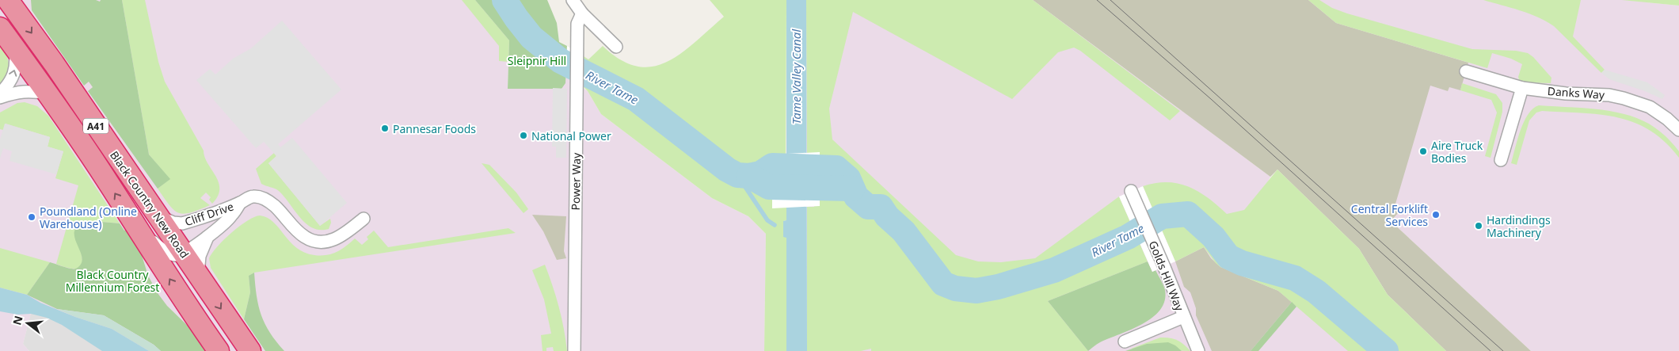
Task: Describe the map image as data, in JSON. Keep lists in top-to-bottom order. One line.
{"streets":{"highway":["A41","Black Country New Road"],"street":["Danks Way","Power Way","Cliff Drive","Golds Hill Way"]},"crossings":[["Black Country New Road","Cliff Drive"]],"water":["Tame Valley Canal","River Tame"],"parks":["Sleipnir Hill","Black Country Millennium Forest"],"places":["Pannesar Foods","National Power","Aire Truck Bodies","Central Forklift Services","Poundland (Online Warehouse)","Hardindings Machinery"],"north":"left"}
